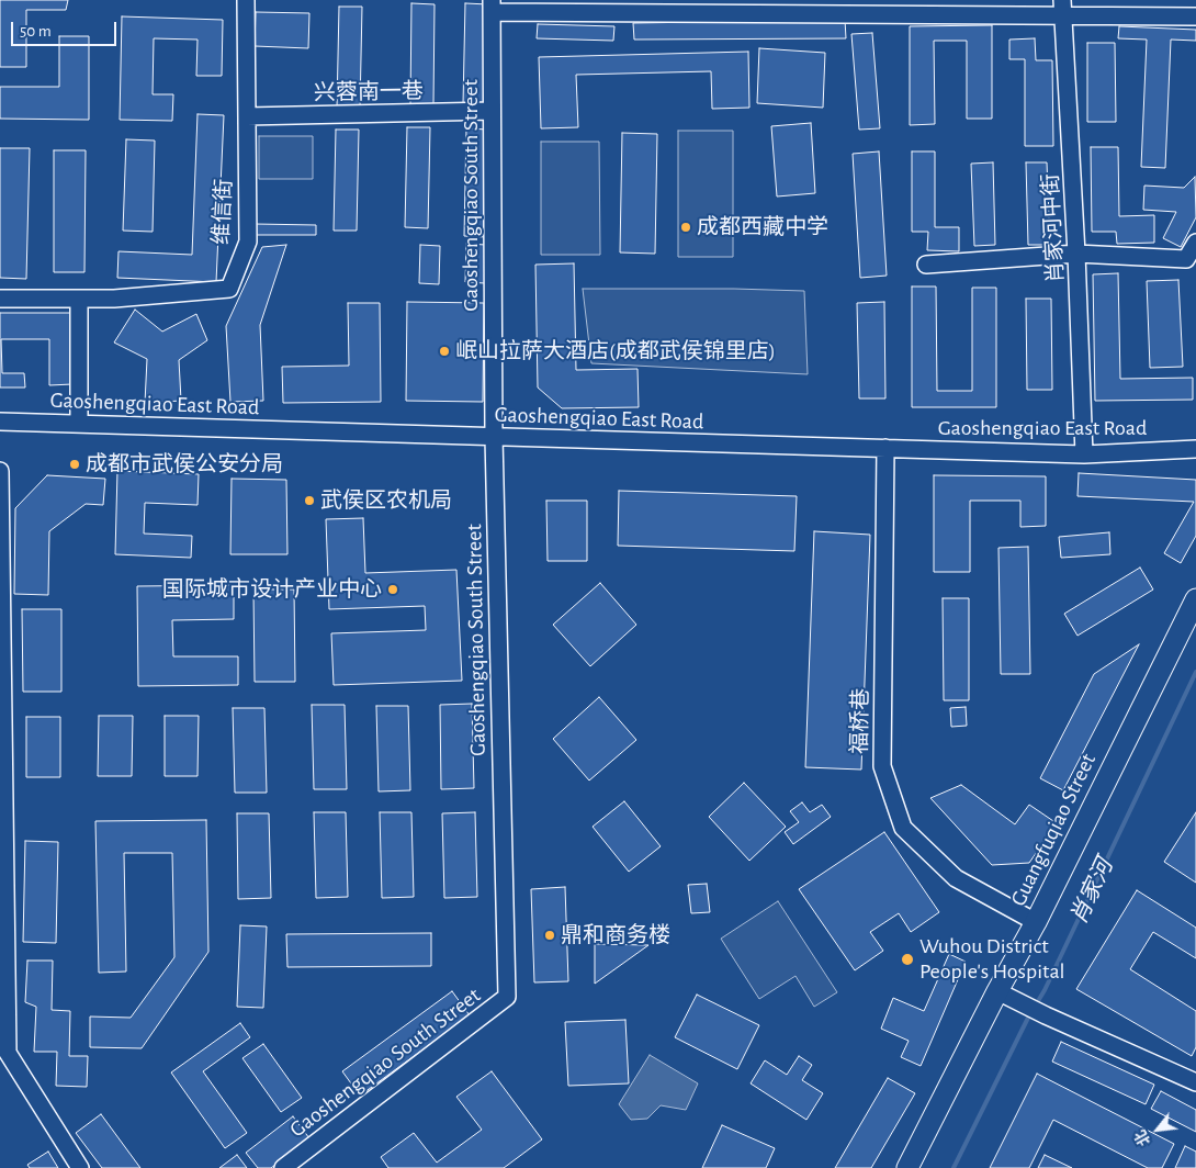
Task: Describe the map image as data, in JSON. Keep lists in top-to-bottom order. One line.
{"streets":{"main road":["Guangfuqiao Street"],"street":["兴蓉南一巷","Gaoshengqiao South Street","维信街","肖家河中街","Gaoshengqiao East Road","福桥巷"]},"crossings":[["兴蓉南一巷","Gaoshengqiao South Street"],["兴蓉南一巷","维信街"],["Gaoshengqiao South Street","Gaoshengqiao East Road"],["肖家河中街","Gaoshengqiao East Road"],["Gaoshengqiao East Road","福桥巷"],["福桥巷","Guangfuqiao Street"]],"water":["肖家河"],"places":["成都西藏中学","岷山拉萨大酒店(成都武侯锦里店)","成都市武侯公安分局","武侯区农机局","国际城市设计产业中心","鼎和商务楼","Wuhou District People's Hospital"],"scale_bar":"50 m","north":"bottom left"}
